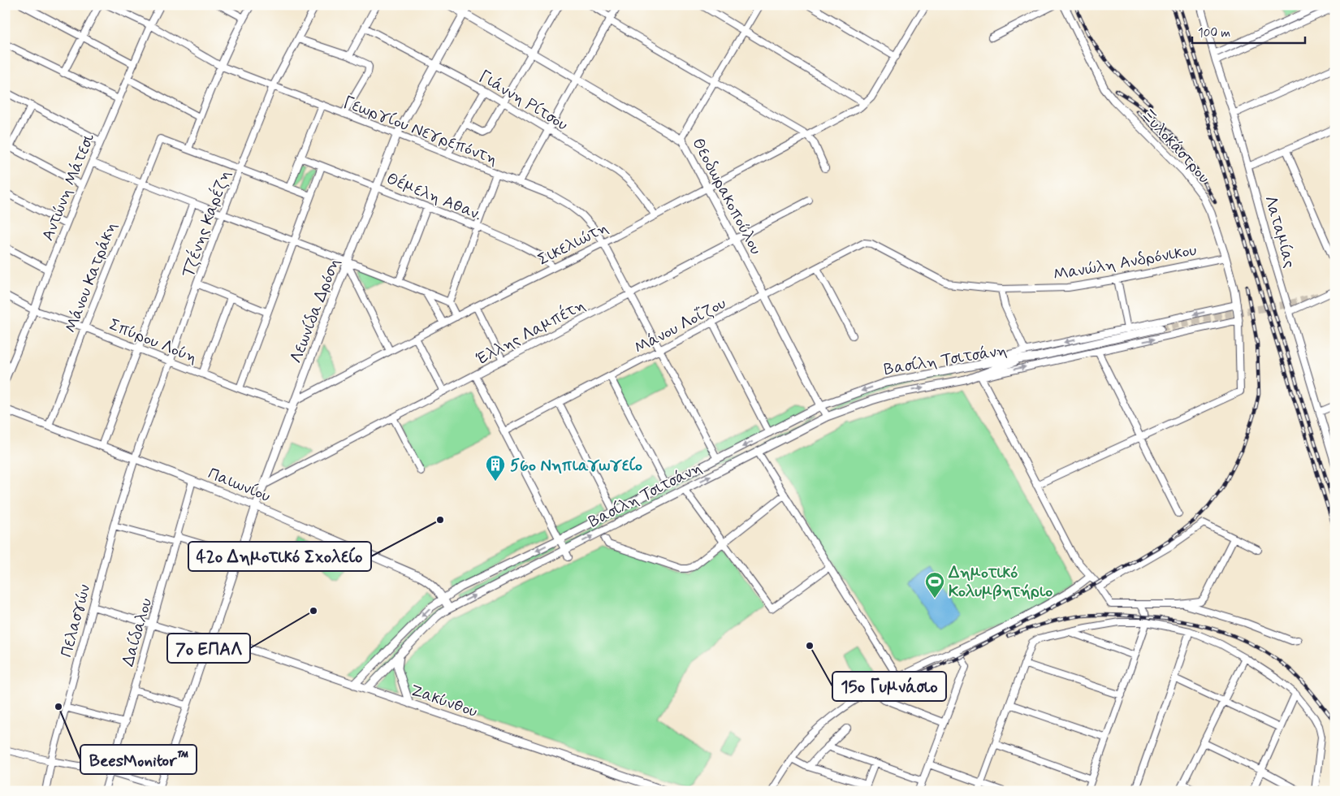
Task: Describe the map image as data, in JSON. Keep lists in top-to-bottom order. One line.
{"streets":{"street":["Γιάννη Ρίτσου","Γεωργίου Νεγρεπόντη","Ξυλοκάστρου","Αντώνη Μάτεσι","Θέμελη Αθαν.","Θεοδωρακοπούλου","Τζένης Καρέζη","Λαταμίας","Σικελιώτη","Μανώλη Ανδρόνικου","Μάνου Κατράκη","Λεωνίδα Δρόση","Μάνου Λοΐζου","Έλλης Λαμπέτη","Σπύρου Λούη","Βασίλη Τσιτσάνη","Παιωνίου","Πελασγών","Δαίδαλου","Ζακύνθου"]},"crossings":[["Γιάννη Ρίτσου","Σικελιώτη"],["Γιάννη Ρίτσου","Λεωνίδα Δρόση"],["Γεωργίου Νεγρεπόντη","Αντώνη Μάτεσι"],["Γεωργίου Νεγρεπόντη","Τζένης Καρέζη"],["Γεωργίου Νεγρεπόντη","Σικελιώτη"],["Γεωργίου Νεγρεπόντη","Λεωνίδα Δρόση"],["Γεωργίου Νεγρεπόντη","Μάνου Λοΐζου"],["Γεωργίου Νεγρεπόντη","Έλλης Λαμπέτη"],["Γεωργίου Νεγρεπόντη","Βασίλη Τσιτσάνη"],["Ξυλοκάστρου","Μανώλη Ανδρόνικου"],["Ξυλοκάστρου","Βασίλη Τσιτσάνη"],["Αντώνη Μάτεσι","Σπύρου Λούη"],["Θέμελη Αθαν.","Σικελιώτη"],["Θέμελη Αθαν.","Λεωνίδα Δρόση"],["Θεοδωρακοπούλου","Σικελιώτη"],["Θεοδωρακοπούλου","Λεωνίδα Δρόση"],["Θεοδωρακοπούλου","Μάνου Λοΐζου"],["Θεοδωρακοπούλου","Έλλης Λαμπέτη"],["Θεοδωρακοπούλου","Βασίλη Τσιτσάνη"],["Τζένης Καρέζη","Σπύρου Λούη"],["Τζένης Καρέζη","Παιωνίου"],["Τζένης Καρέζη","Πελασγών"],["Σικελιώτη","Λεωνίδα Δρόση"],["Μανώλη Ανδρόνικου","Μάνου Λοΐζου"],["Μάνου Κατράκη","Σπύρου Λούη"],["Μάνου Κατράκη","Παιωνίου"],["Λεωνίδα Δρόση","Έλλης Λαμπέτη"],["Λεωνίδα Δρόση","Σπύρου Λούη"],["Λεωνίδα Δρόση","Παιωνίου"],["Λεωνίδα Δρόση","Ζακύνθου"],["Βασίλη Τσιτσάνη","Παιωνίου"],["Βασίλη Τσιτσάνη","Ζακύνθου"],["Παιωνίου","Πελασγών"],["Παιωνίου","Δαίδαλου"],["Πελασγών","Ζακύνθου"],["Δαίδαλου","Ζακύνθου"]],"places":{"building":["56ο Νηπιαγωγείο"],"other":["42ο Δημοτικό Σχολείο","7ο ΕΠΑΛ","15ο Γυμνάσιο","BeesMonitor™"],"sports":["Δημοτικό Κολυμβητήριο"]},"scale_bar":"100 m"}
